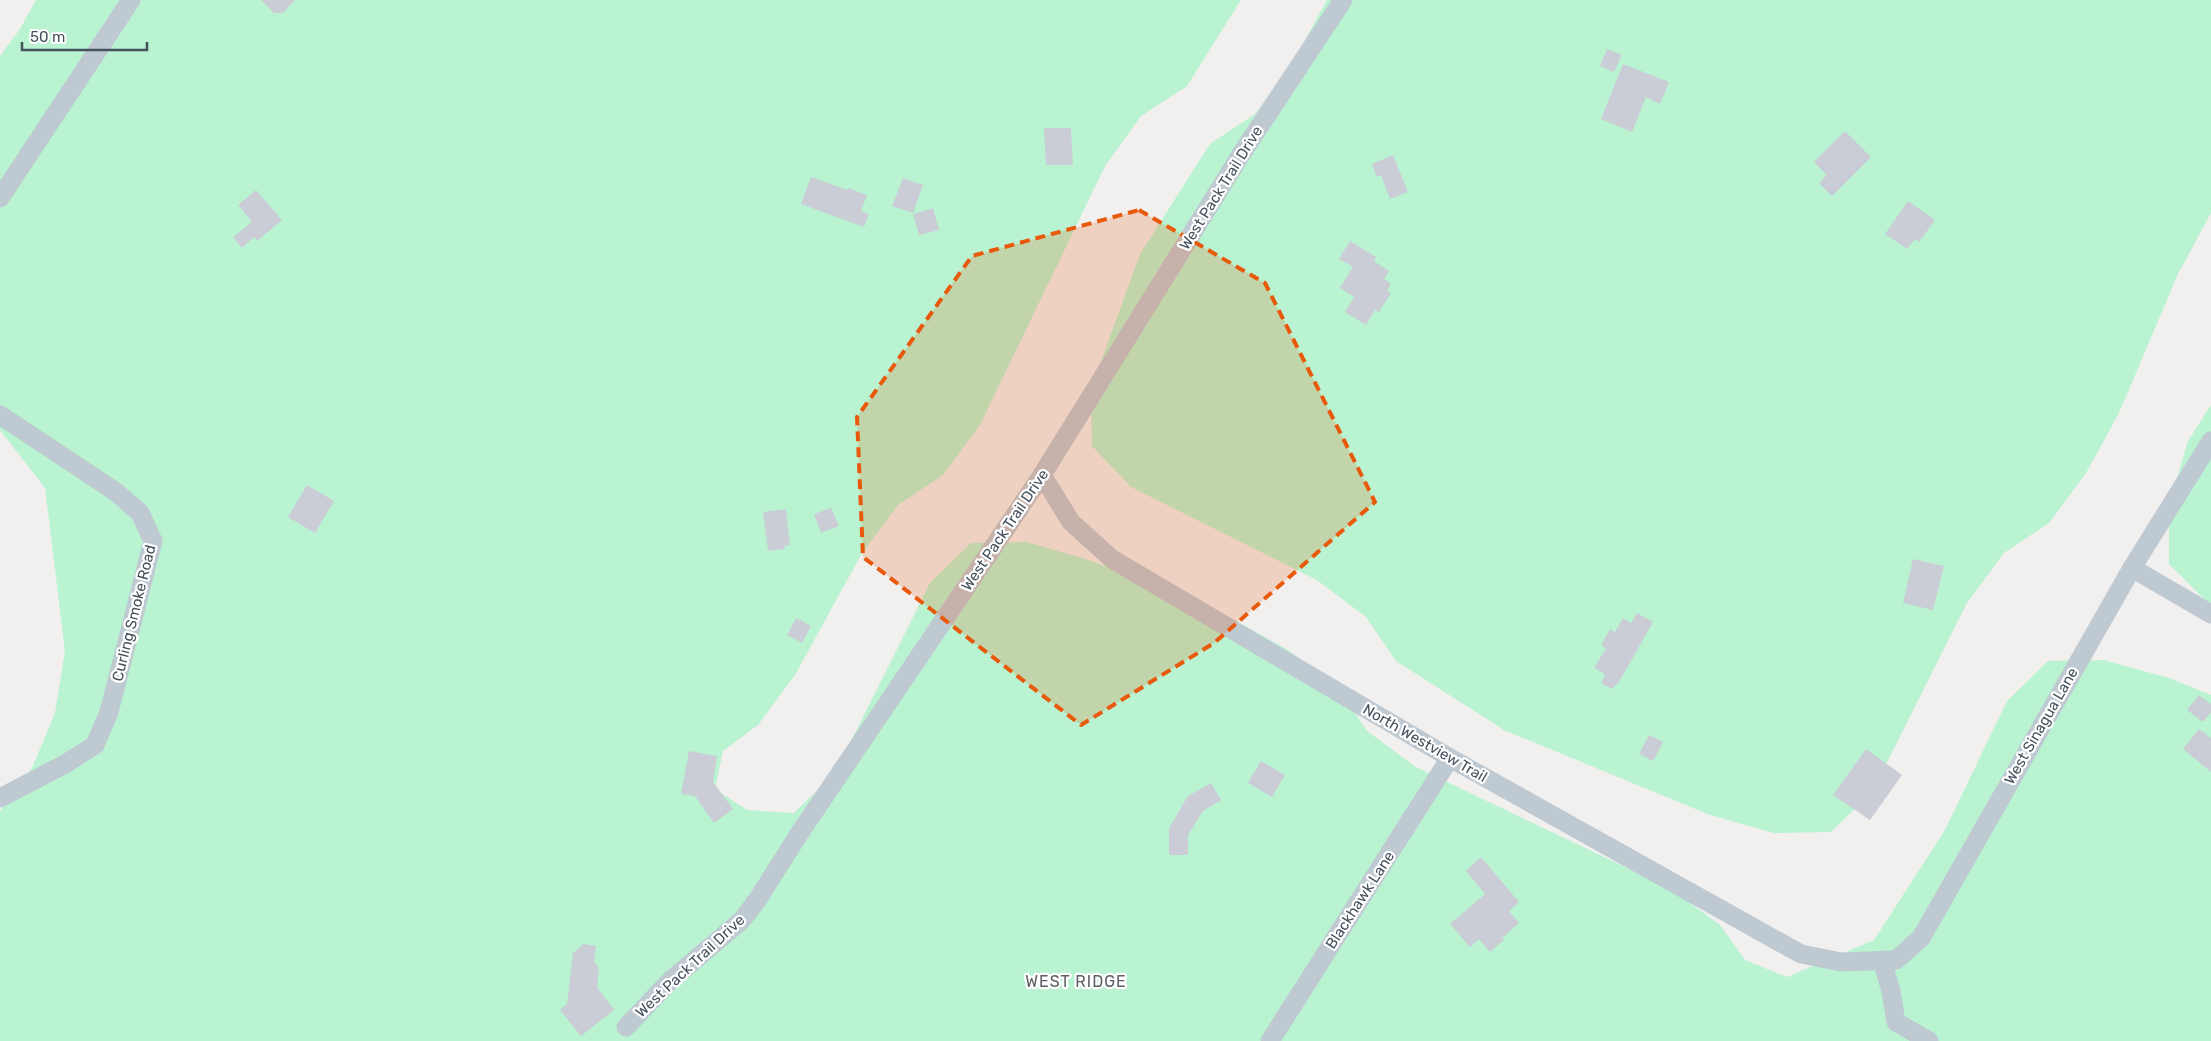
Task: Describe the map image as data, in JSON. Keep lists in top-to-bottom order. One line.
{"streets":{"street":["West Pack Trail Drive","Curling Smoke Road","West Sinagua Lane","North Westview Trail","Blackhawk Lane"]},"crossings":[["West Pack Trail Drive","North Westview Trail"],["West Sinagua Lane","North Westview Trail"],["North Westview Trail","Blackhawk Lane"]],"districts":["WEST RIDGE"],"scale_bar":"50 m"}
